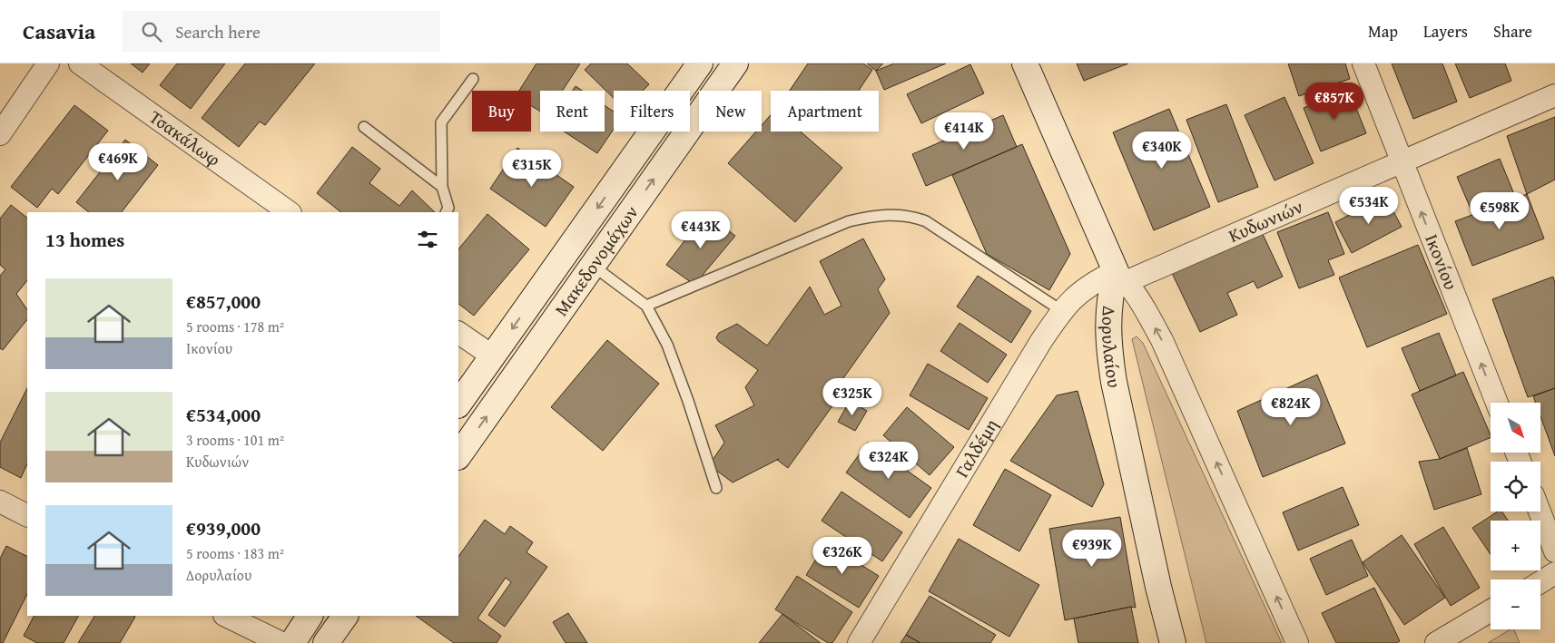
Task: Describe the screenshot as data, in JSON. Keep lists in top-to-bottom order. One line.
{"streets":{"street":["Τσακάλωφ","Κυδωνιών","Μακεδονομάχων","Ικονίου","Δορυλαίου","Γαλδέμη"]},"crossings":[["Κυδωνιών","Ικονίου"],["Κυδωνιών","Δορυλαίου"],["Κυδωνιών","Γαλδέμη"],["Δορυλαίου","Γαλδέμη"]],"one_way":["Ικονίου"],"north":"bottom right","page":{"header":"Casavia","search":"Search here","nav":["Map","Layers","Share"],"price":["€857K","€414K","€340K","€469K","€315K","€534K","€598K","€443K","€325K","€824K","€324K","€939K","€326K"],"chip":["Buy","Rent","Filters","New","Apartment"],"heading":"13 homes","list":[{"name":"€857,000","note":"5 rooms · 178 m² · Ικονίου"},{"name":"€534,000","note":"3 rooms · 101 m² · Κυδωνιών"},{"name":"€939,000","note":"5 rooms · 183 m² · Δορυλαίου"}],"map_buttons":["+","−"]}}
